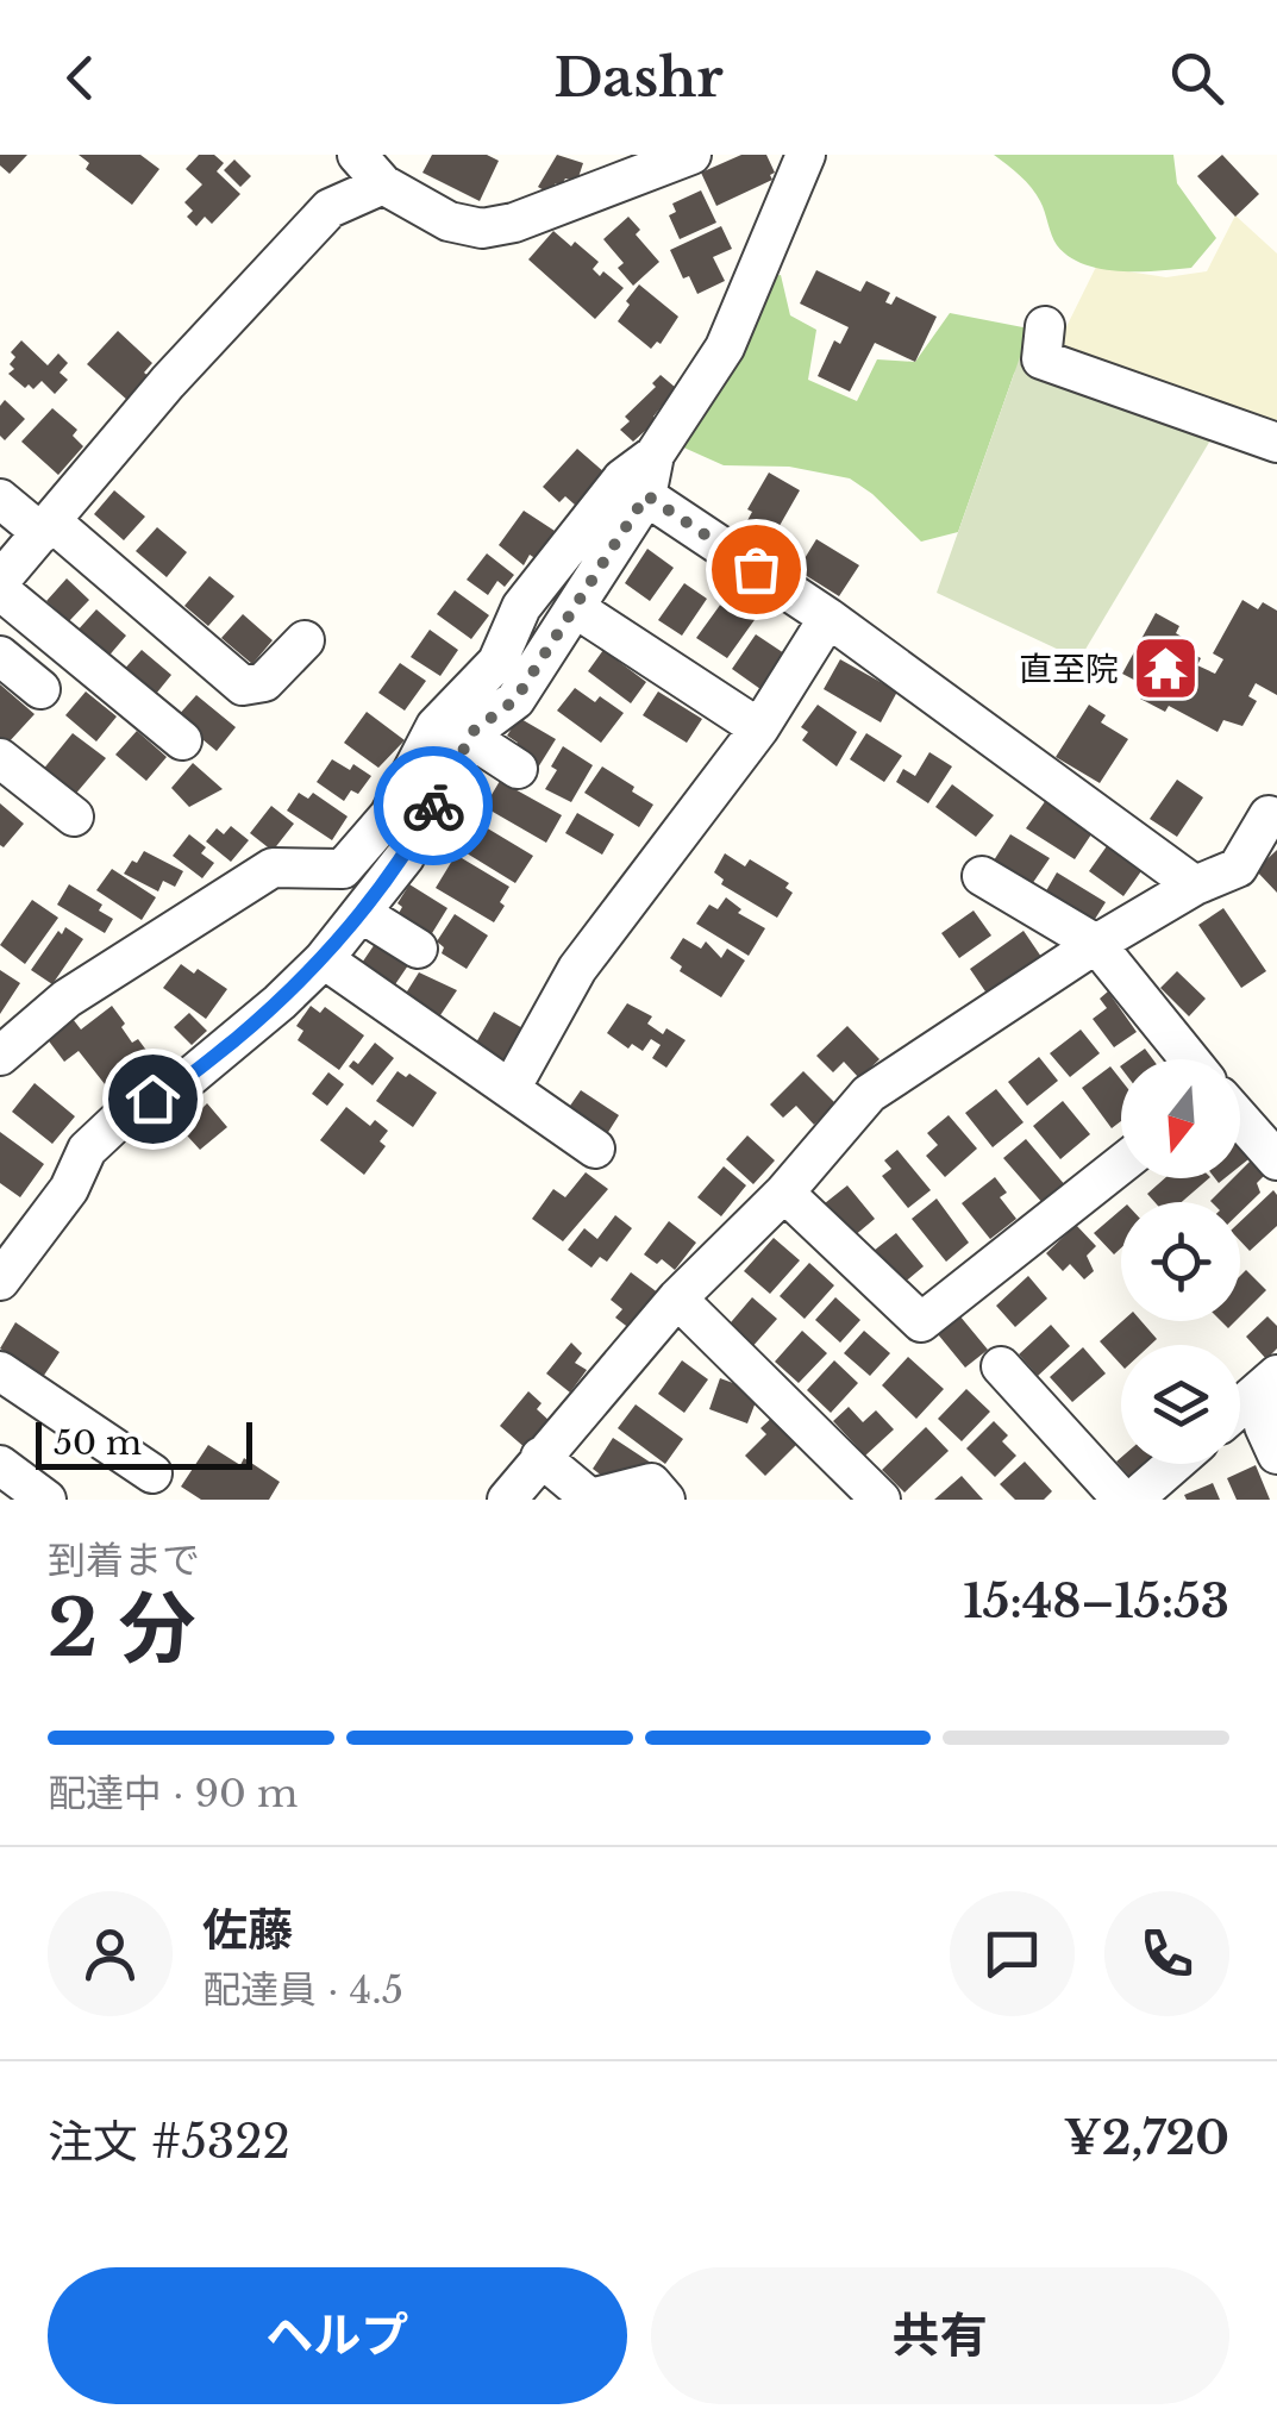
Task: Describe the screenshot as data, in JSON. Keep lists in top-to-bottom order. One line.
{"places":{"temple":["直至院"]},"scale_bar":"50 m","north":"bottom","page":{"header":"Dashr","scale":"50 m","heading":["2 分","到着まで","15:48–15:53"],"panel":["佐藤","配達員 · 4.5","注文 #5322","¥2,720"],"bar":"配達中 · 90 m","buttons":["ヘルプ","共有"]}}
